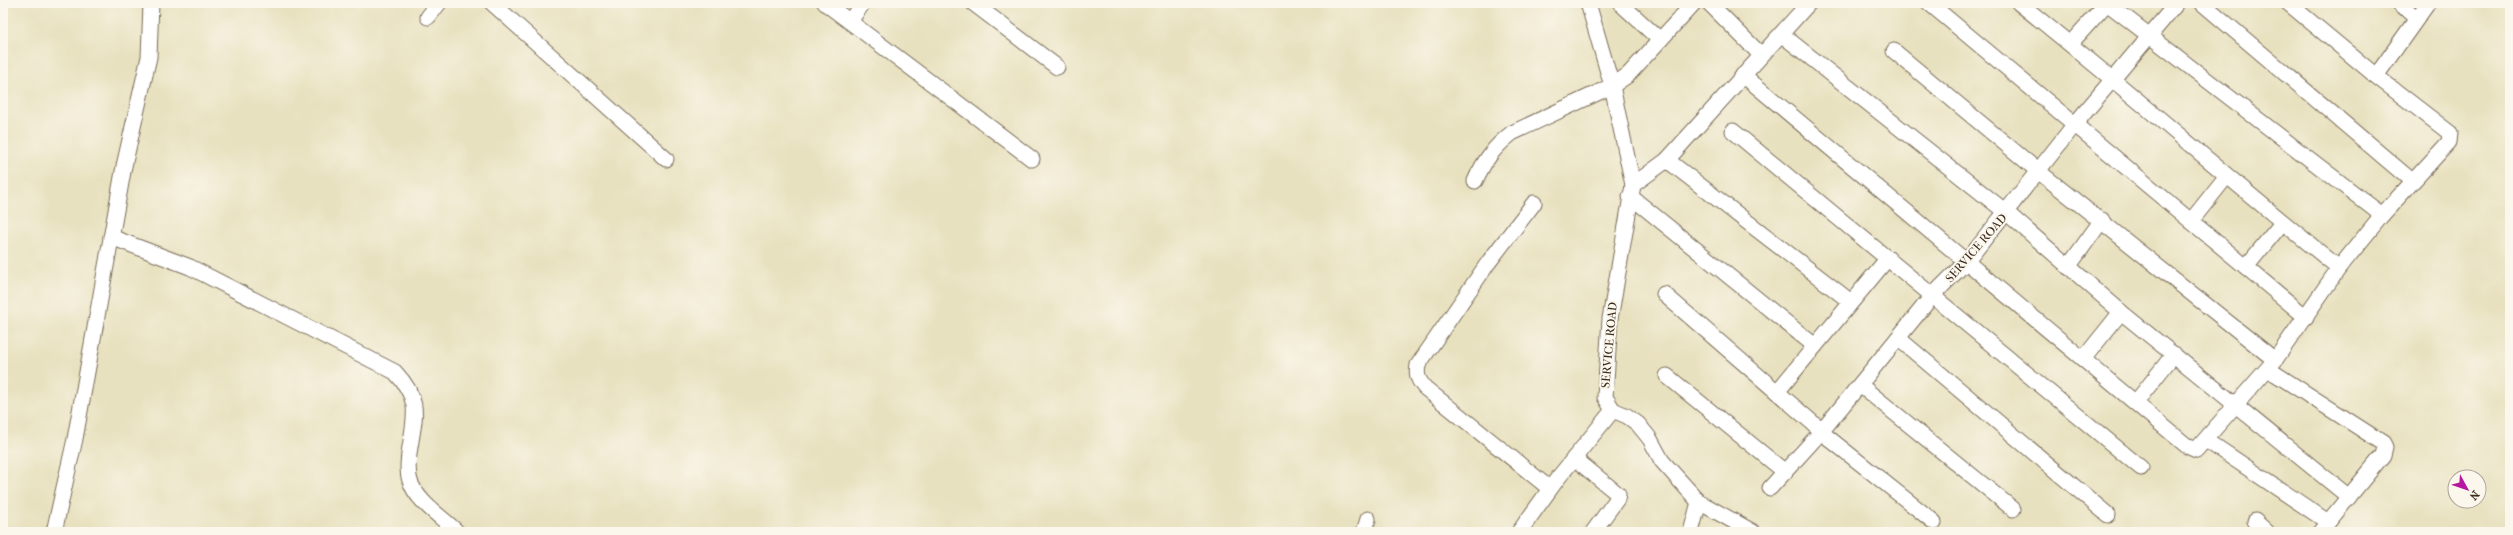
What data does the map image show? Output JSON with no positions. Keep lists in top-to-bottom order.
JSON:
{
  "streets": {
    "street": ["SERVICE ROAD"]
  },
  "north": "bottom right"
}
